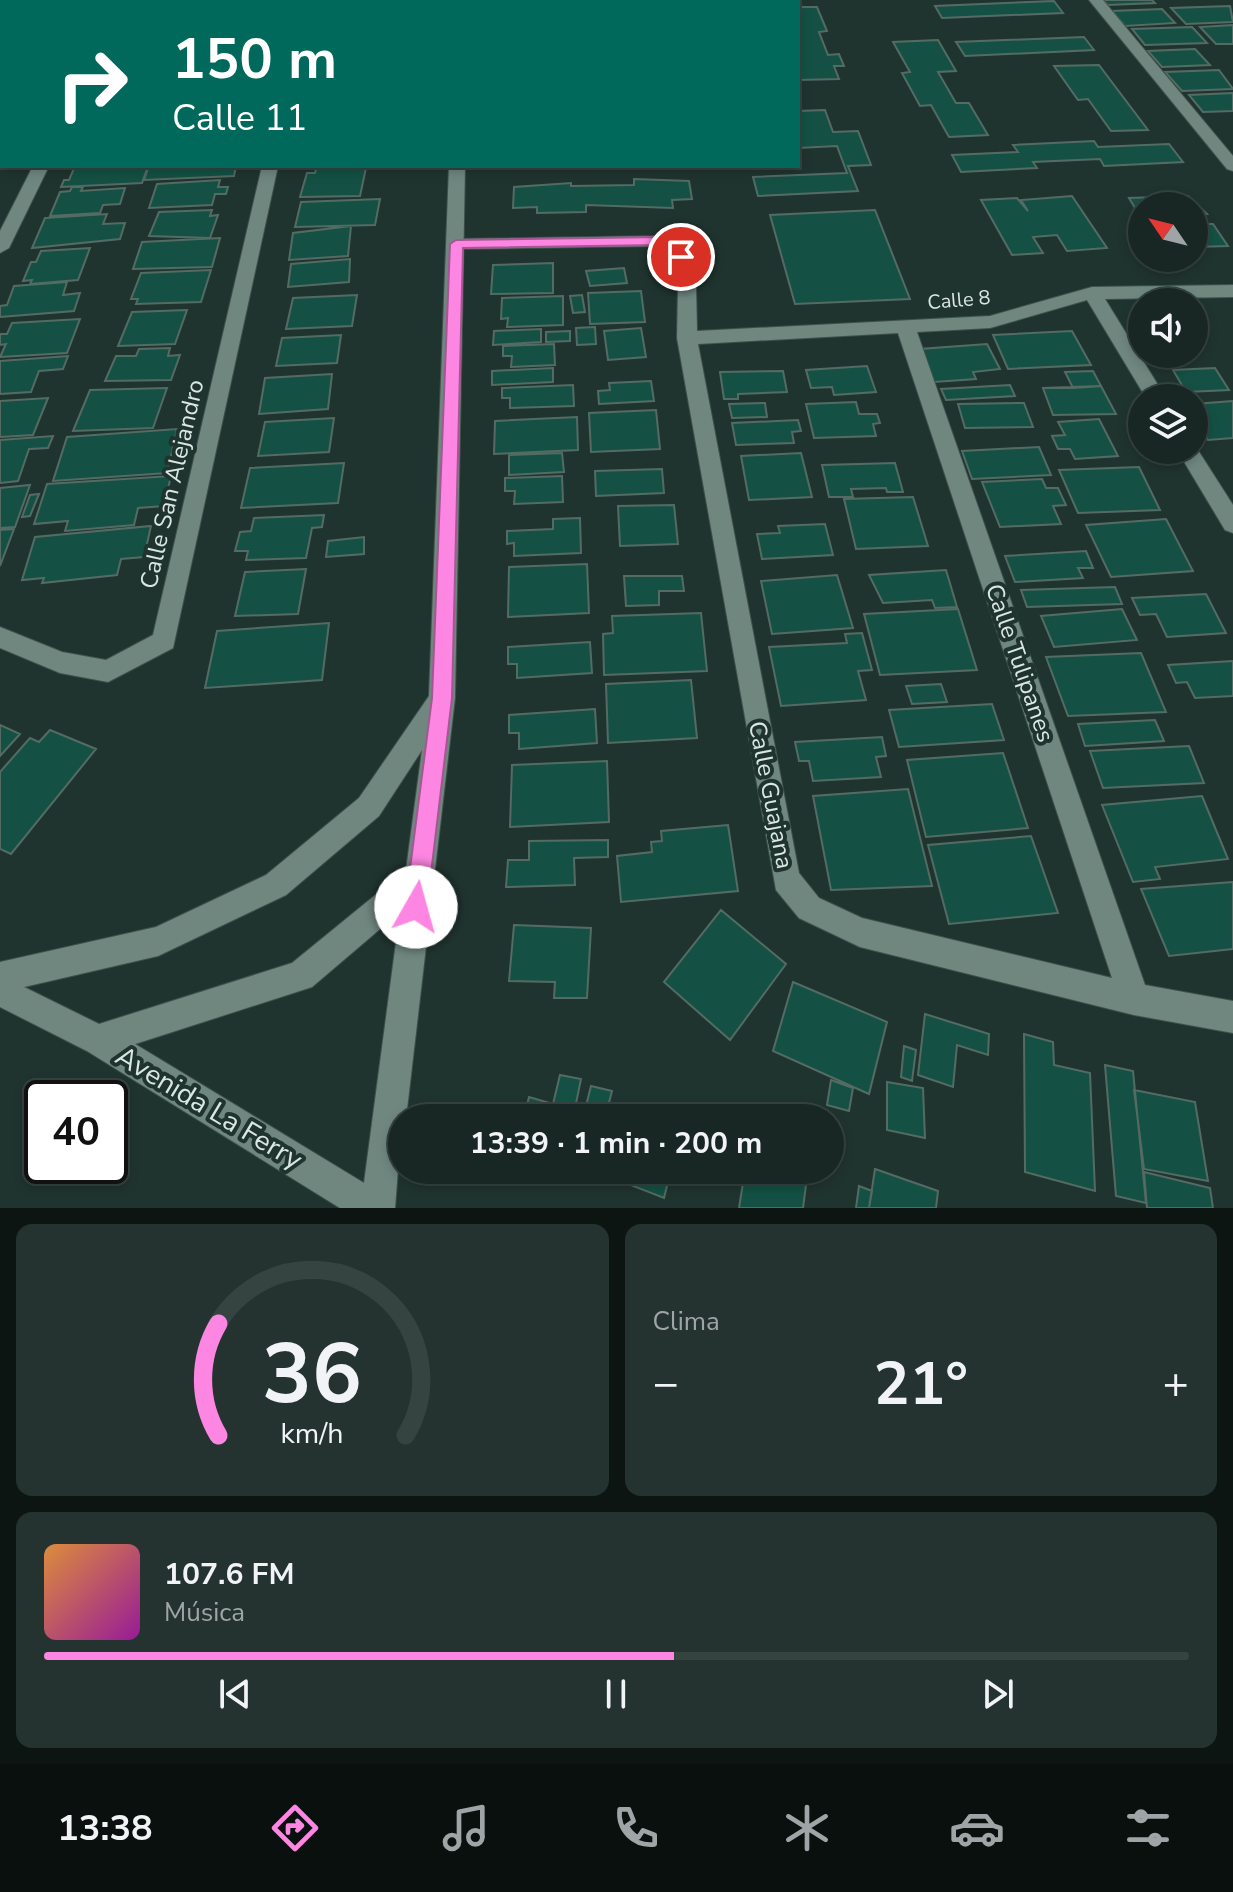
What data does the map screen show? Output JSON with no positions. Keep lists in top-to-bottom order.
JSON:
{
  "streets": {
    "street": [
      "Calle 8",
      "Calle San Alejandro",
      "Calle Tulipanes",
      "Calle Guajana",
      "Avenida La Ferry"
    ]
  },
  "crossings": [
    ["Calle 8", "Calle Tulipanes"],
    ["Calle 8", "Calle Guajana"],
    ["Calle Tulipanes", "Calle Guajana"]
  ],
  "north": "top left",
  "page": {
    "turn": ["150 m", "Calle 11"],
    "limit": "40",
    "trip": "13:39 · 1 min · 200 m",
    "tile": "Clima",
    "heat": ["−", "21°", "+"],
    "song": ["107.6 FM", "Música"],
    "tabs": "13:38",
    "gauge": ["36", "km/h"]
  }
}
